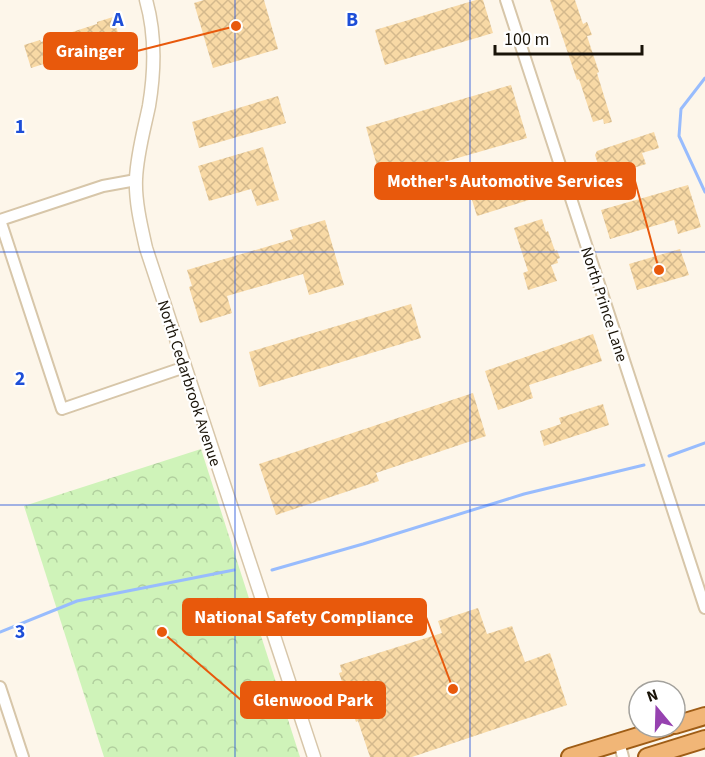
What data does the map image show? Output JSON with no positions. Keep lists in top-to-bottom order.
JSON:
{
  "streets": {
    "street": ["North Prince Lane", "North Cedarbrook Avenue"]
  },
  "places": [
    "Grainger",
    "Mother's Automotive Services",
    "Glenwood Park",
    "National Safety Compliance"
  ],
  "scale_bar": "100 m",
  "north": "top",
  "grid": {
    "columns": ["A", "B"],
    "rows": ["1", "2", "3"]
  }
}
